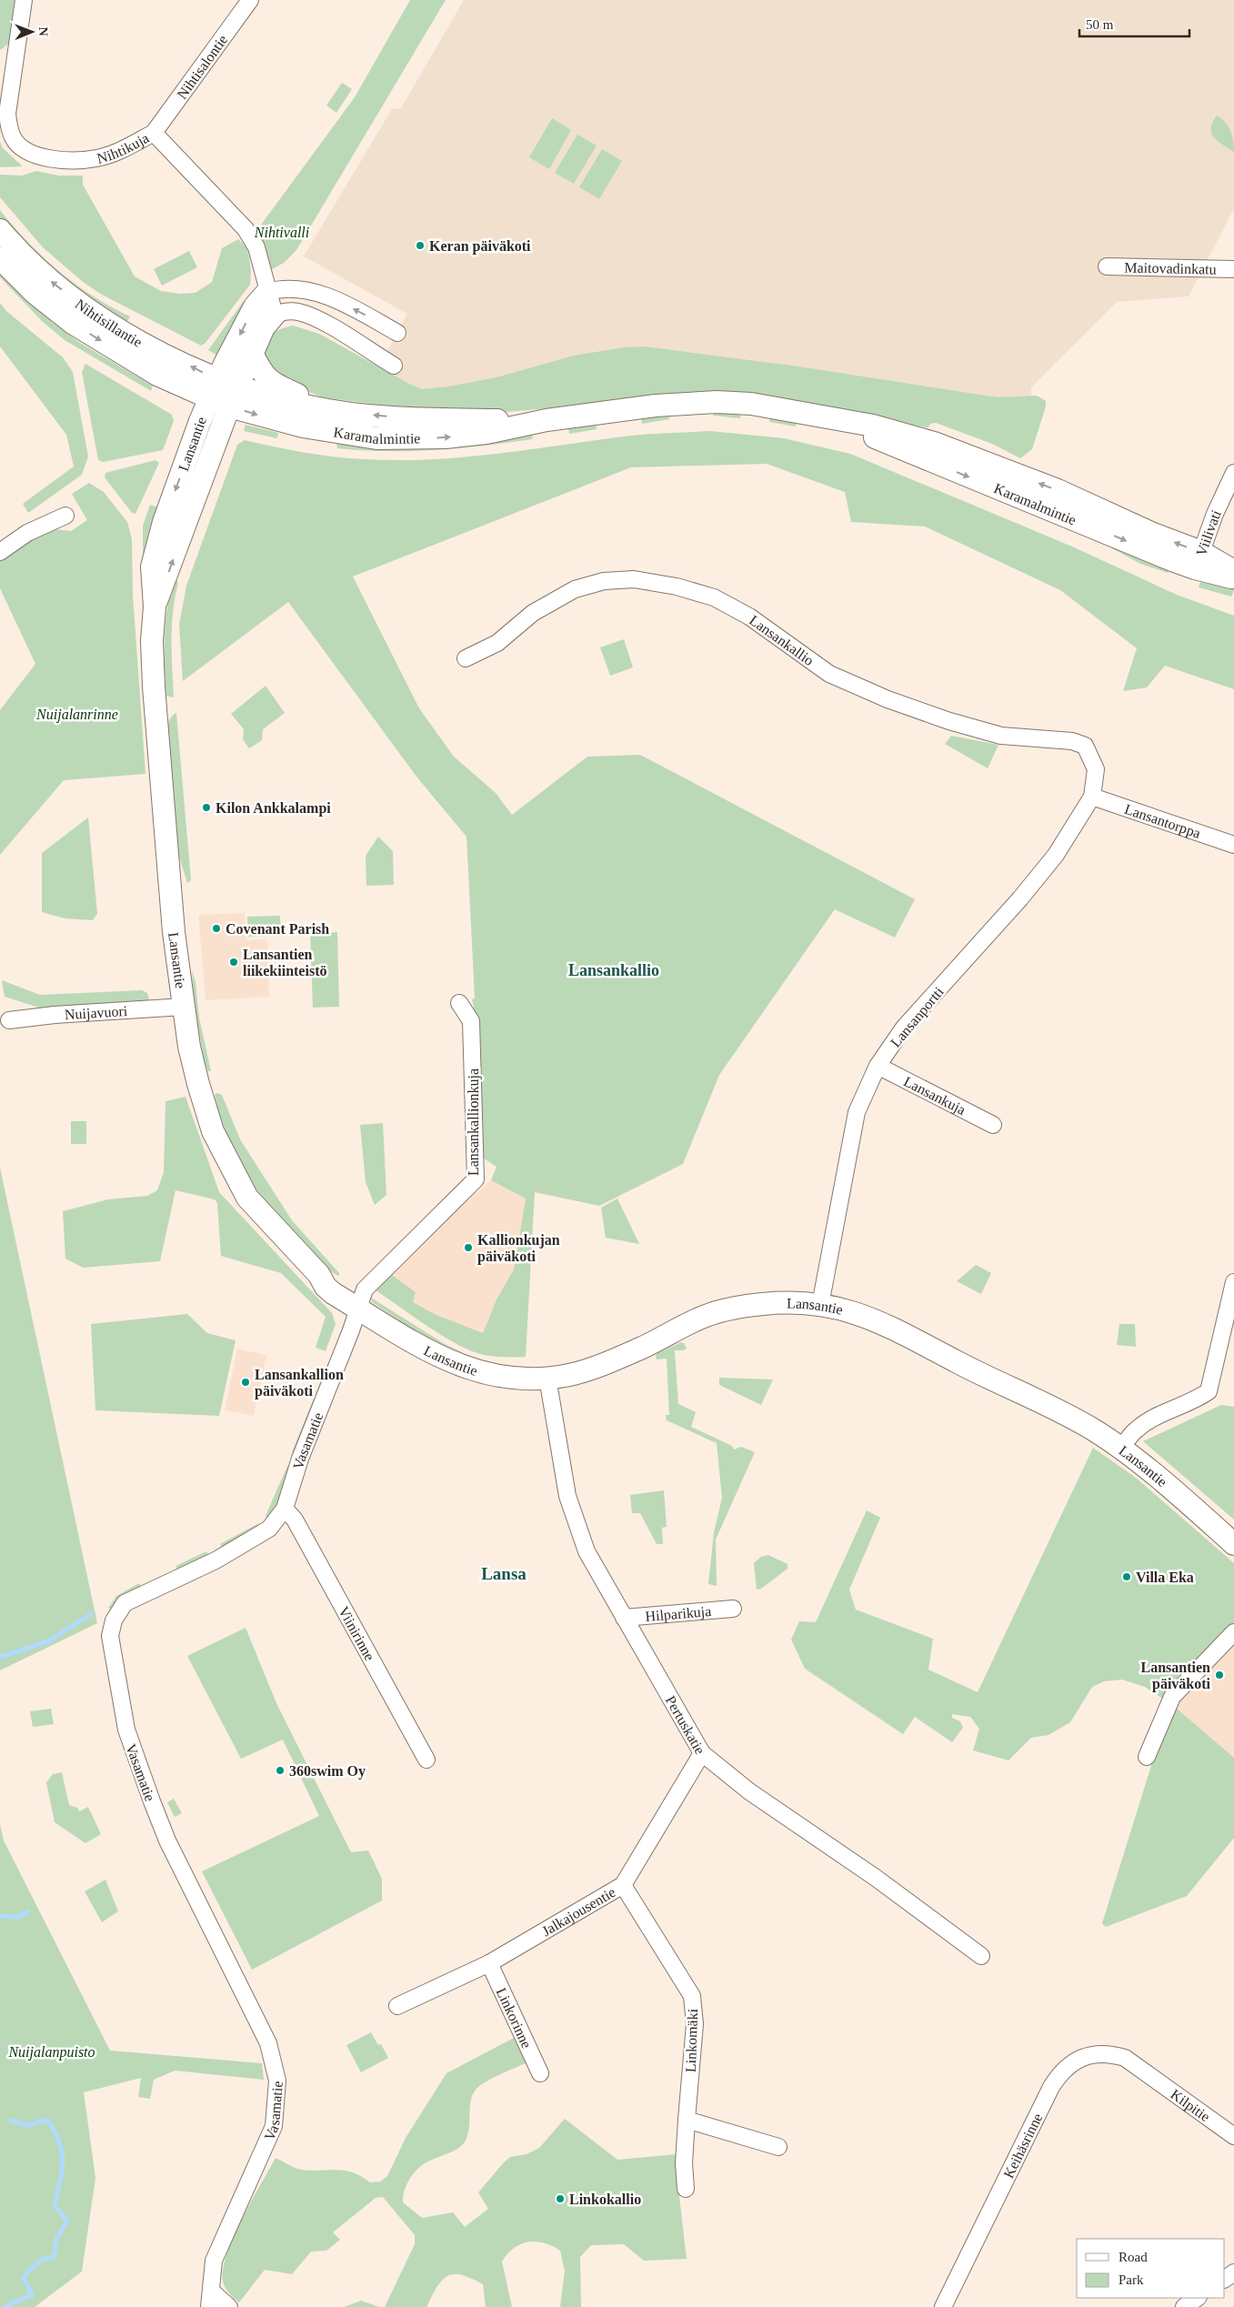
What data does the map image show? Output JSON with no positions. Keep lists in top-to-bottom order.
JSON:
{
  "streets": {
    "street": [
      "Nihtisalontie",
      "Nihtikuja",
      "Maitovadinkatu",
      "Nihtisillantie",
      "Karamalmintie",
      "Lansantie",
      "Viilivati",
      "Lansankallio",
      "Lansantorppa",
      "Nuijavuori",
      "Lansanportti",
      "Lansankuja",
      "Lansankallionkuja",
      "Vasamatie",
      "Hilparikuja",
      "Viinirinne",
      "Pertuskatie",
      "Jalkajousentie",
      "Linkorinne",
      "Linkomäki",
      "Kilpitie",
      "Keihäsrinne"
    ]
  },
  "crossings": [
    ["Nihtisalontie", "Nihtikuja"],
    ["Nihtikuja", "Lansantie"],
    ["Nihtisillantie", "Karamalmintie"],
    ["Nihtisillantie", "Lansantie"],
    ["Karamalmintie", "Lansantie"],
    ["Karamalmintie", "Viilivati"],
    ["Lansantie", "Nuijavuori"],
    ["Lansantie", "Lansanportti"],
    ["Lansantie", "Lansankallionkuja"],
    ["Lansantie", "Vasamatie"],
    ["Lansantie", "Pertuskatie"],
    ["Lansankallio", "Lansanportti"],
    ["Lansantorppa", "Lansanportti"],
    ["Lansanportti", "Lansankuja"],
    ["Lansankallionkuja", "Vasamatie"],
    ["Vasamatie", "Viinirinne"],
    ["Hilparikuja", "Pertuskatie"],
    ["Pertuskatie", "Jalkajousentie"],
    ["Jalkajousentie", "Linkorinne"],
    ["Jalkajousentie", "Linkomäki"],
    ["Kilpitie", "Keihäsrinne"]
  ],
  "districts": ["Lansankallio", "Lansa"],
  "parks": ["Nihtivalli", "Nuijalanrinne", "Nuijalanpuisto"],
  "places": [
    "Keran päiväkoti",
    "Kilon Ankkalampi",
    "Covenant Parish",
    "Lansantien liikekiinteistö",
    "Kallionkujan päiväkoti",
    "Lansankallion päiväkoti",
    "Villa Eka",
    "Lansantien päiväkoti",
    "360swim Oy",
    "Linkokallio"
  ],
  "legend": ["Road", "Park"],
  "scale_bar": "50 m",
  "north": "right"
}
